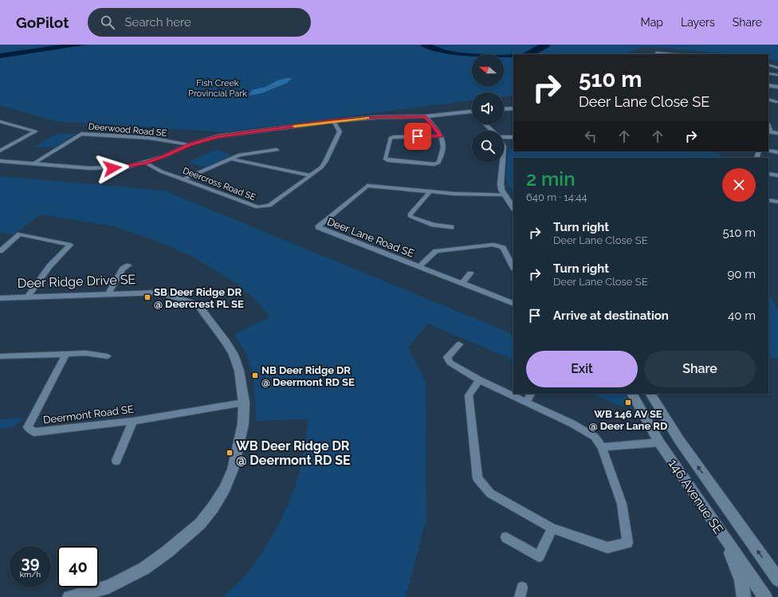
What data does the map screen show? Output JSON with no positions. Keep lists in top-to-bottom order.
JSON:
{
  "streets": {
    "street": [
      "Deerwood Road SE",
      "Deercross Road SE",
      "Deer Lane Road SE",
      "Deer Ridge Drive SE",
      "Deermont Road SE",
      "146 Avenue SE"
    ]
  },
  "crossings": [
    ["Deer Ridge Drive SE", "Deermont Road SE"]
  ],
  "parks": ["Fish Creek Provincial Park"],
  "places": {
    "transit": [
      "SB Deer Ridge DR @ Deercrest PL SE",
      "NB Deer Ridge DR @ Deermont RD SE",
      "WB 146 AV SE @ Deer Lane RD",
      "WB Deer Ridge DR @ Deermont RD SE"
    ]
  },
  "north": "left",
  "page": {
    "header": "GoPilot",
    "search": "Search here",
    "nav": ["Map", "Layers", "Share"],
    "turn": ["510 m", "Deer Lane Close SE"],
    "heading": ["2 min", "640 m · 14:44"],
    "list": [
      {
        "name": "Turn right",
        "note": "Deer Lane Close SE",
        "value": "510 m"
      },
      {
        "name": "Turn right",
        "note": "Deer Lane Close SE",
        "value": "90 m"
      },
      {
        "name": "Arrive at destination",
        "value": "40 m"
      }
    ],
    "buttons": ["Exit", "Share"],
    "speed": "39 km/h",
    "limit": "40"
  }
}
